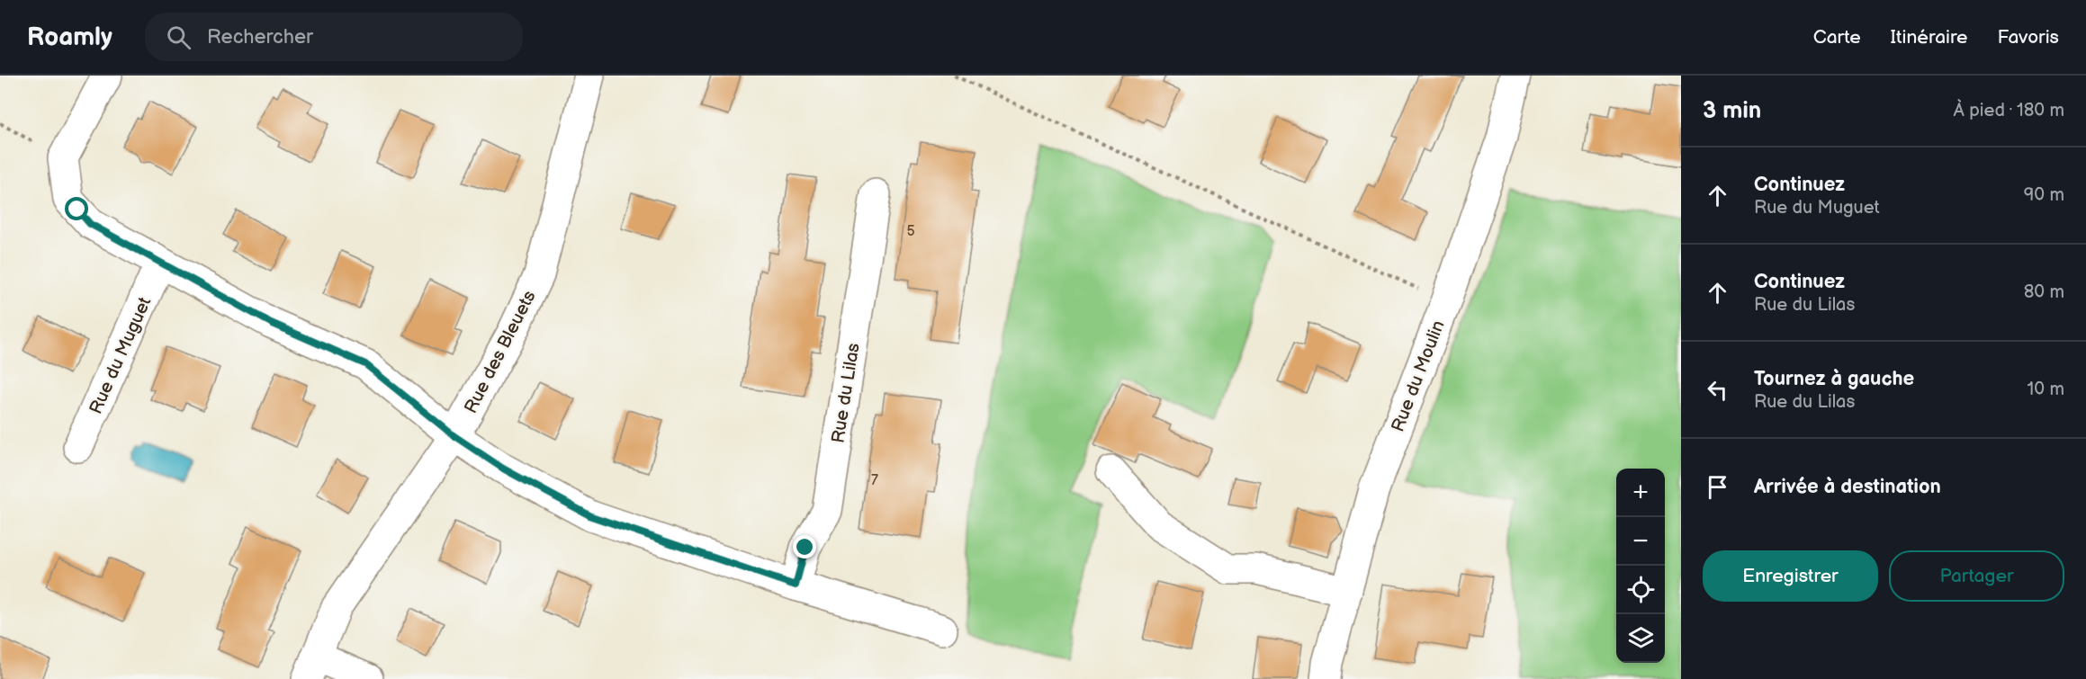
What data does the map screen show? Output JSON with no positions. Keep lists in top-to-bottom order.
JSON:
{
  "streets": {
    "street": [
      "Rue des Bleuets",
      "Rue du Muguet",
      "Rue du Moulin",
      "Rue du Lilas"
    ]
  },
  "house_numbers": ["5", "7"],
  "page": {
    "header": "Roamly",
    "search": "Rechercher",
    "nav": ["Carte", "Itinéraire", "Favoris"],
    "heading": ["3 min", "À pied · 180 m"],
    "list": [
      ["Continuez", "Rue du Muguet", "90 m"],
      ["Continuez", "Rue du Lilas", "80 m"],
      ["Tournez à gauche", "Rue du Lilas", "10 m"],
      "Arrivée à destination"
    ],
    "map_buttons": ["+", "−"],
    "buttons": ["Enregistrer", "Partager"]
  }
}
